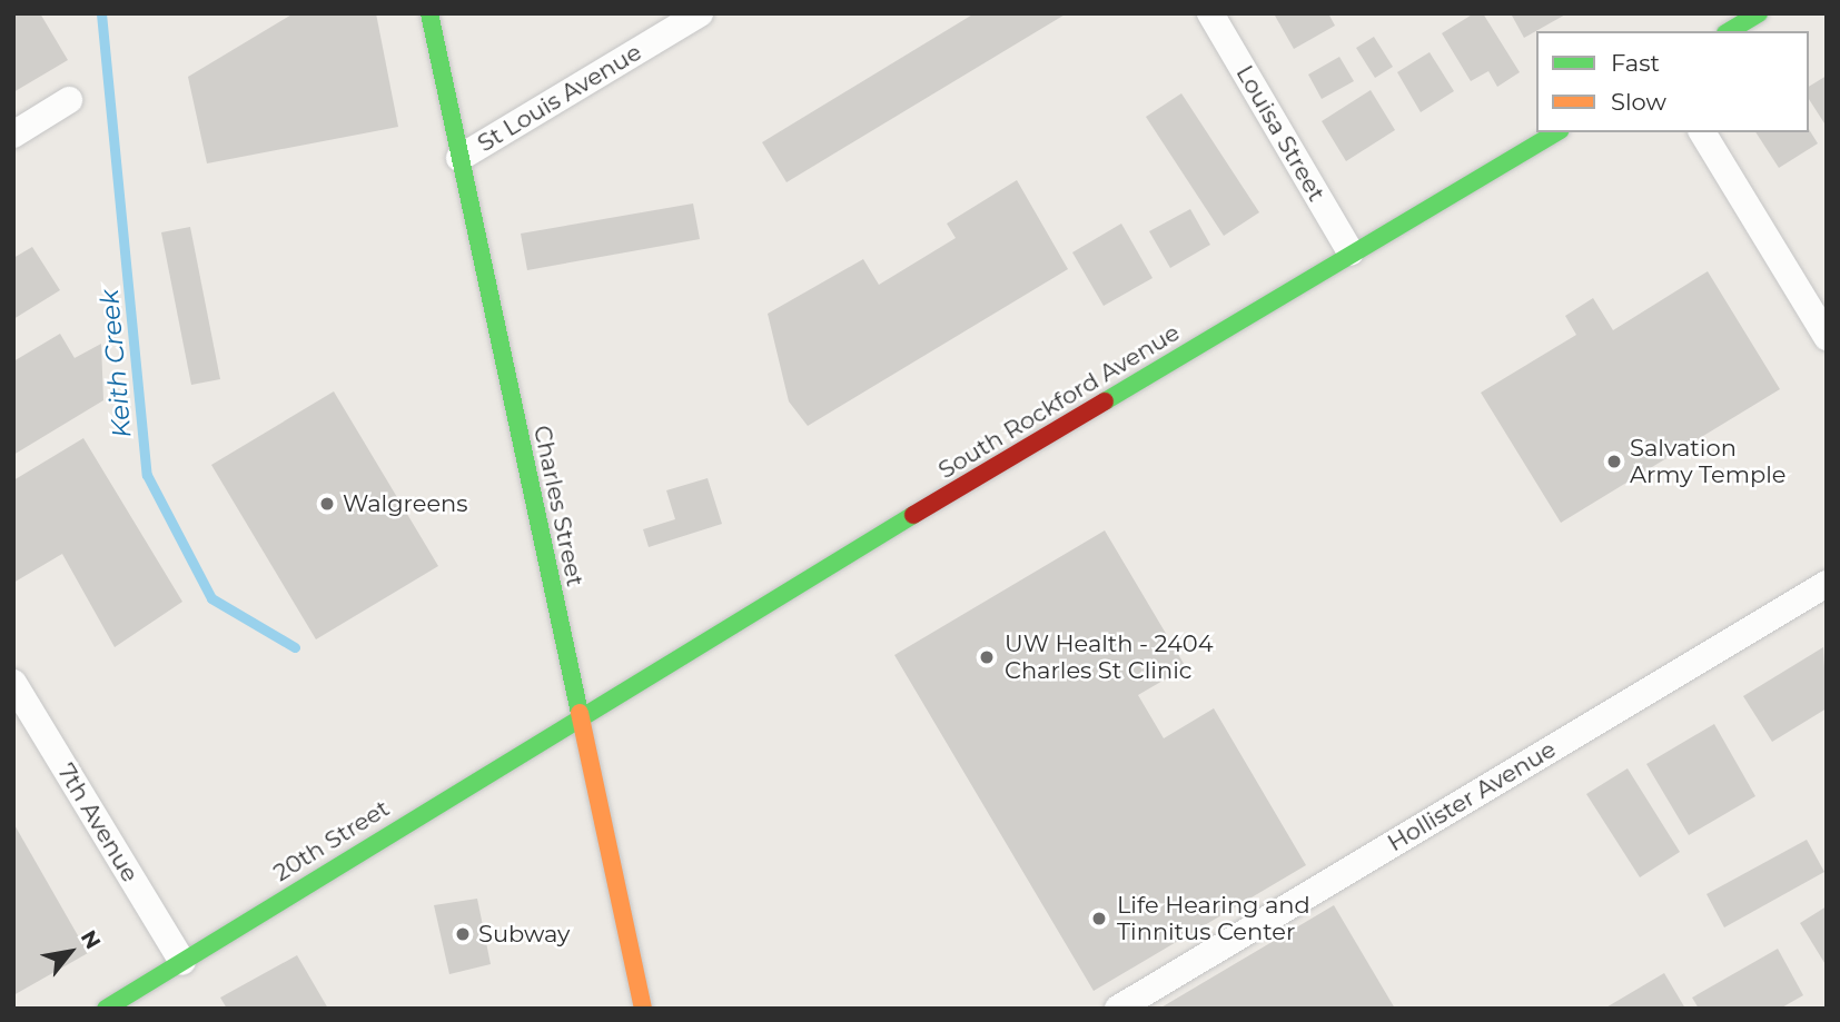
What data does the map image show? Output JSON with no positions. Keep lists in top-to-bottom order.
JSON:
{
  "streets": {
    "street": [
      "St Louis Avenue",
      "Louisa Street",
      "South Rockford Avenue",
      "Charles Street",
      "Hollister Avenue",
      "7th Avenue",
      "20th Street"
    ]
  },
  "crossings": [
    ["St Louis Avenue", "Charles Street"],
    ["Louisa Street", "South Rockford Avenue"],
    ["South Rockford Avenue", "Charles Street"],
    ["South Rockford Avenue", "20th Street"],
    ["Charles Street", "20th Street"],
    ["7th Avenue", "20th Street"]
  ],
  "water": ["Keith Creek"],
  "places": [
    "Salvation Army Temple",
    "Walgreens",
    "UW Health - 2404 Charles St Clinic",
    "Life Hearing and Tinnitus Center",
    "Subway"
  ],
  "legend": ["Fast", "Slow"],
  "north": "top right"
}
